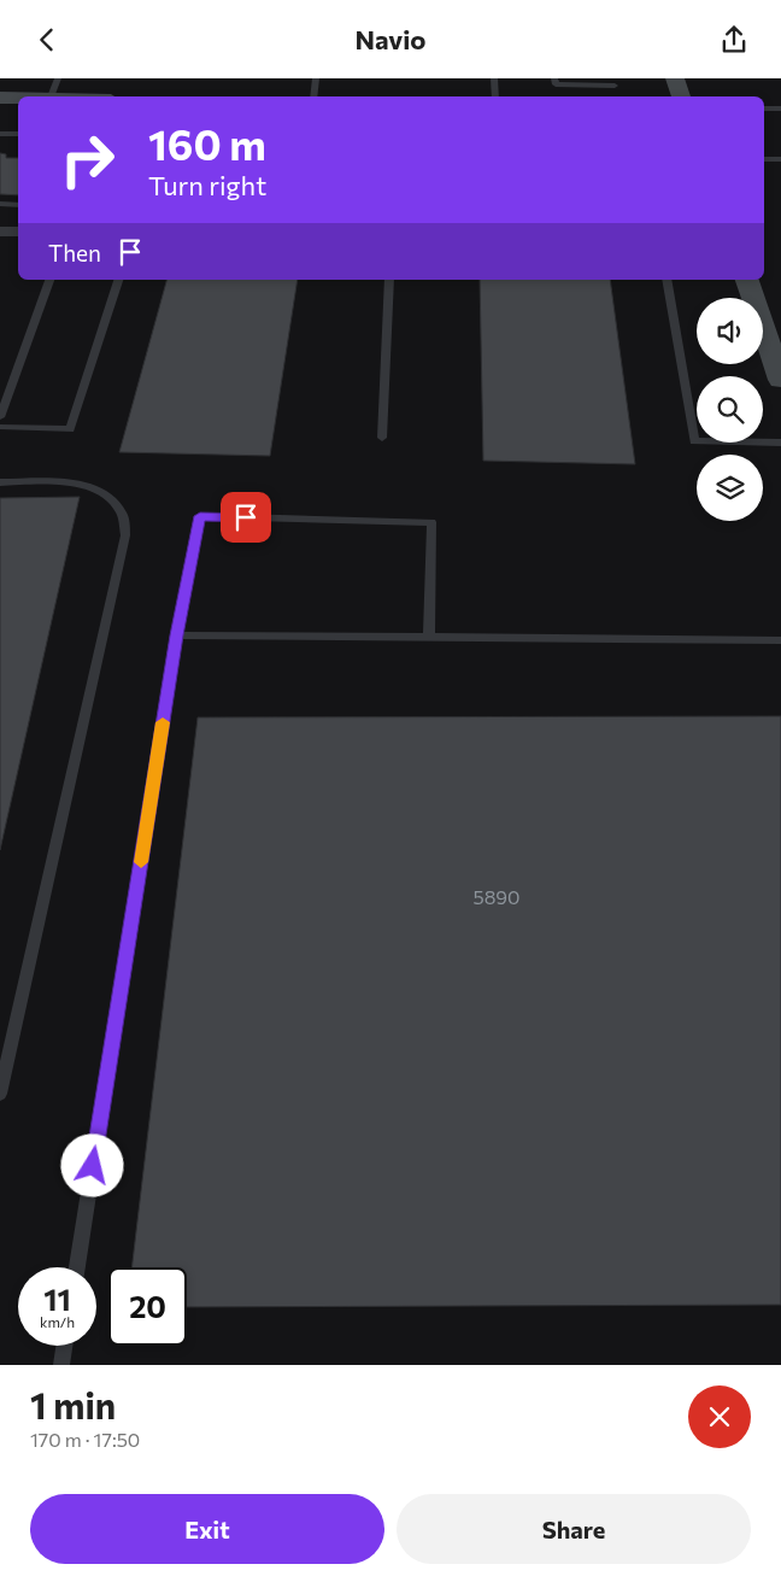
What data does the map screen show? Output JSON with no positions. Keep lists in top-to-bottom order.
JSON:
{
  "house_numbers": ["5890"],
  "page": {
    "header": "Navio",
    "turn": ["160 m", "Turn right"],
    "then": "Then",
    "speed": "11 km/h",
    "limit": "20",
    "heading": ["1 min", "170 m · 17:50"],
    "buttons": ["Exit", "Share"]
  }
}
